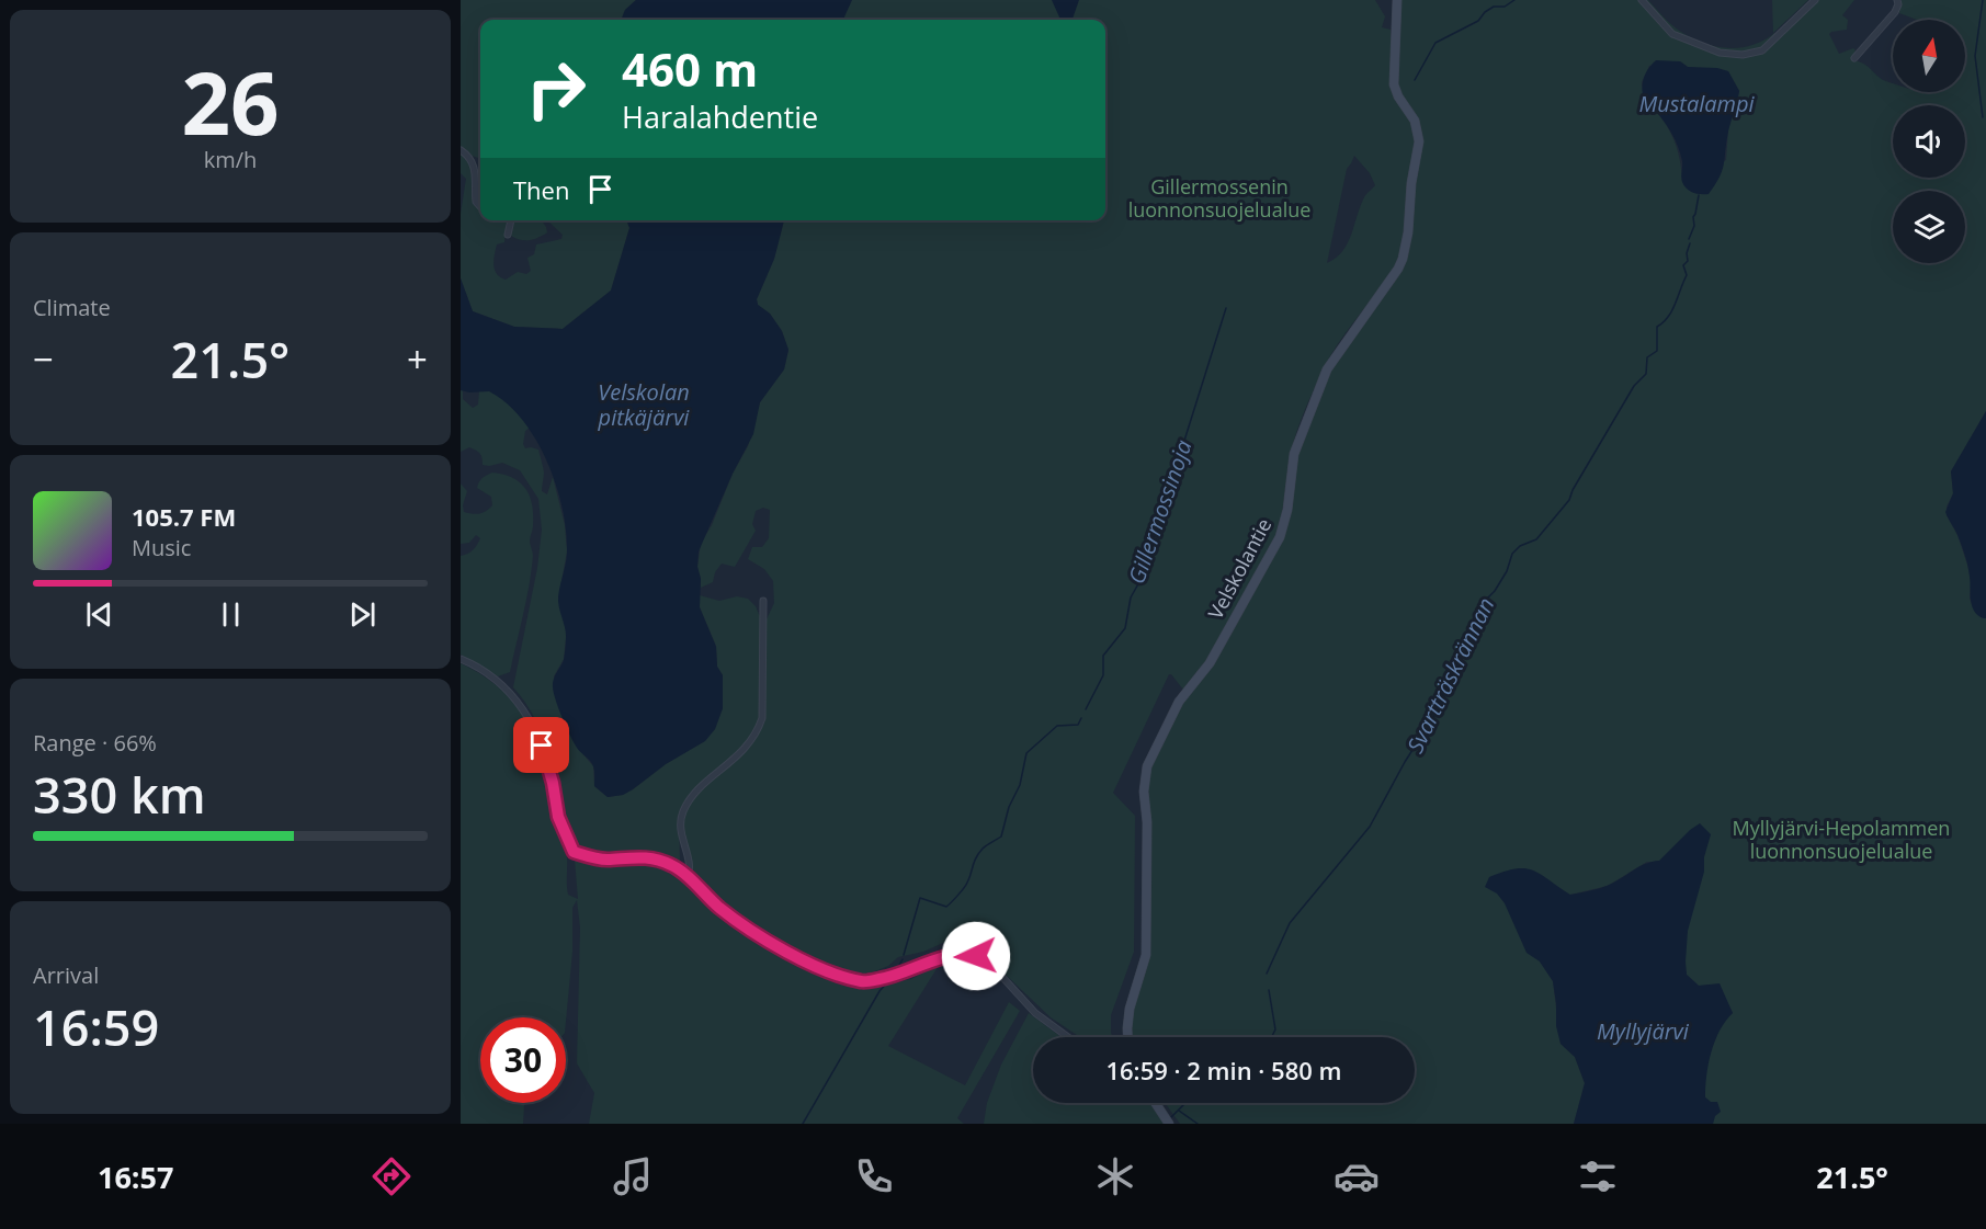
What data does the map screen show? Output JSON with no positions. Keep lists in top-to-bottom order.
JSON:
{
  "streets": {
    "street": ["Velskolantie"]
  },
  "water": [
    "Mustalampi",
    "Velskolan pitkäjärvi",
    "Gillermossinoja",
    "Svartträskrännan",
    "Myllyjärvi"
  ],
  "parks": ["Gillermossenin luonnonsuojelualue", "Myllyjärvi-Hepolammen luonnonsuojelualue"],
  "north": "top",
  "page": {
    "tile": [
      ["26", "km/h"],
      "Climate",
      ["Range · 66%", "330 km"],
      ["Arrival", "16:59"]
    ],
    "turn": ["460 m", "Haralahdentie"],
    "then": "Then",
    "heat": ["−", "21.5°", "+"],
    "song": ["105.7 FM", "Music"],
    "limit": "30",
    "trip": "16:59 · 2 min · 580 m",
    "tabs": ["16:57", "21.5°"]
  }
}
